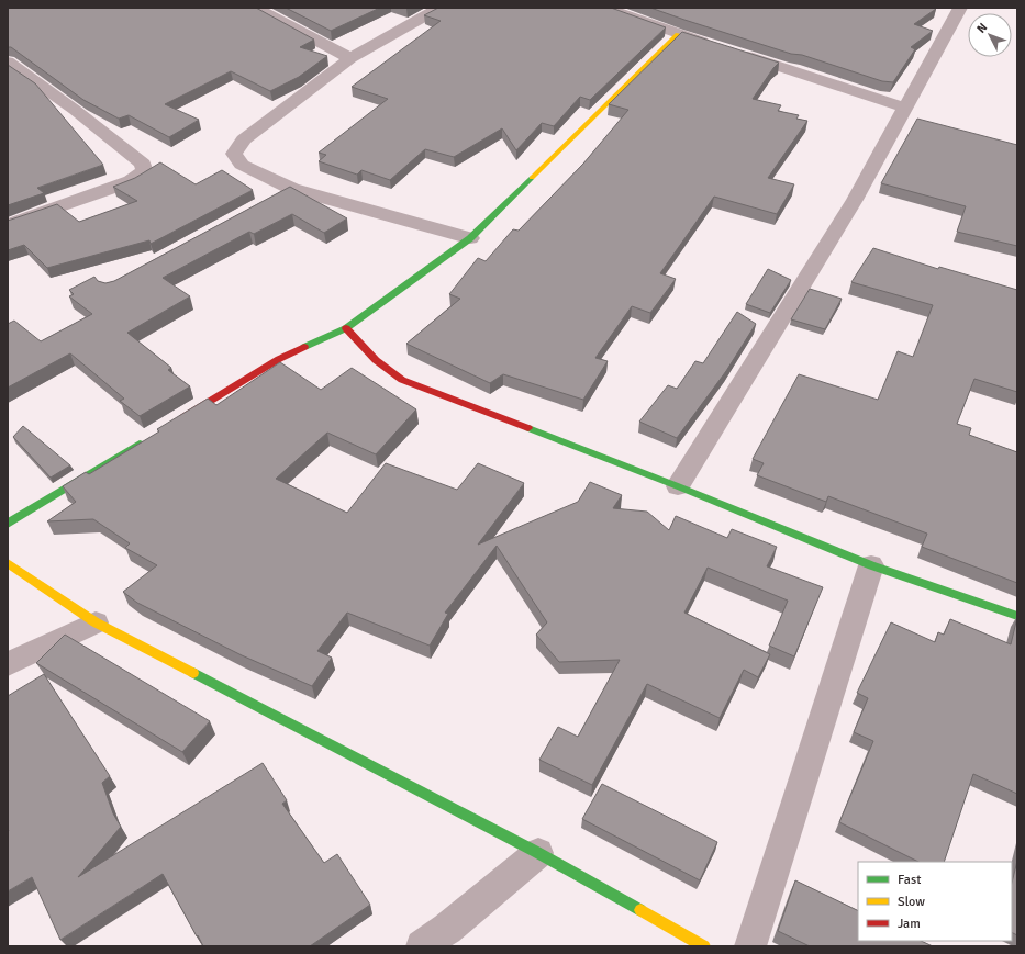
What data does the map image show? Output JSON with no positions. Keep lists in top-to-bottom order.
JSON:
{
  "legend": ["Fast", "Slow", "Jam"],
  "north": "top left"
}
